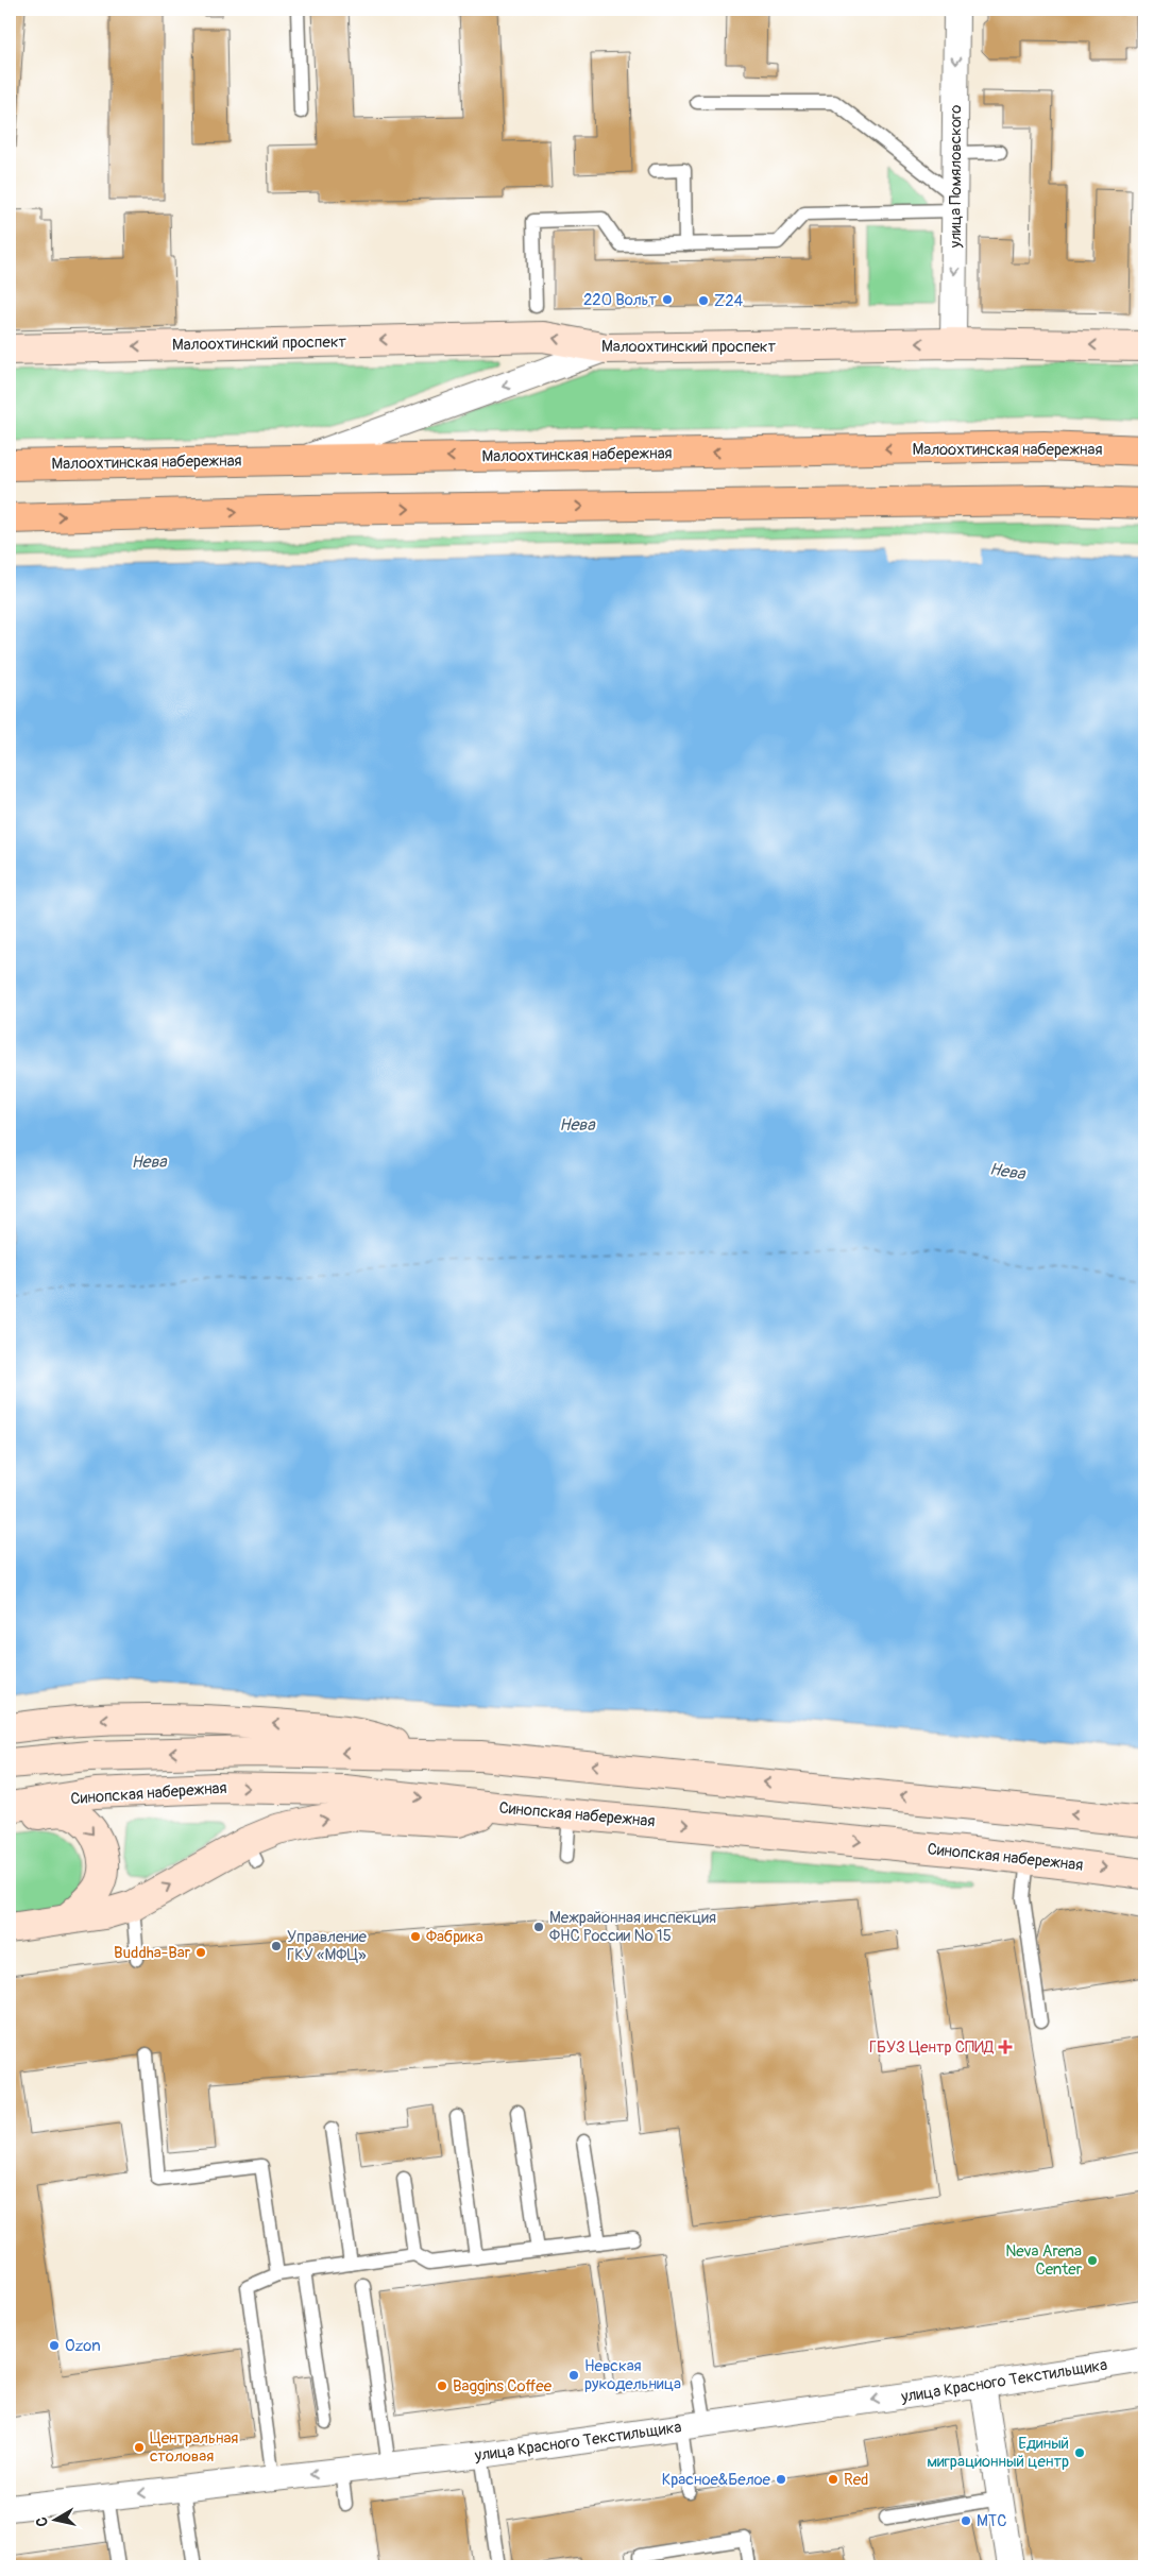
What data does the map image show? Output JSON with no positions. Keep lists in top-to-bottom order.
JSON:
{
  "streets": {
    "main road": ["Малоохтинский проспект", "Малоохтинская набережная", "Синопская набережная"],
    "street": ["улица Помяловского", "улица Красного Текстильщика"]
  },
  "crossings": [
    ["улица Помяловского", "Малоохтинский проспект"]
  ],
  "one_way": ["улица Помяловского", "улица Красного Текстильщика"],
  "water": ["Нева"],
  "places": {
    "other": [
      "220 Вольт",
      "Z24",
      "Межрайонная инспекция ФНС России № 15",
      "Фабрика",
      "Управление ГКУ «МФЦ»",
      "Buddha-Bar",
      "Neva Arena Center",
      "Ozon",
      "Невская рукодельница",
      "Baggins Coffee",
      "Центральная столовая",
      "Единый миграционный центр",
      "Красное&Белое",
      "Red",
      "МТС"
    ],
    "health": ["ГБУЗ Центр СПИД"]
  },
  "north": "left"
}
